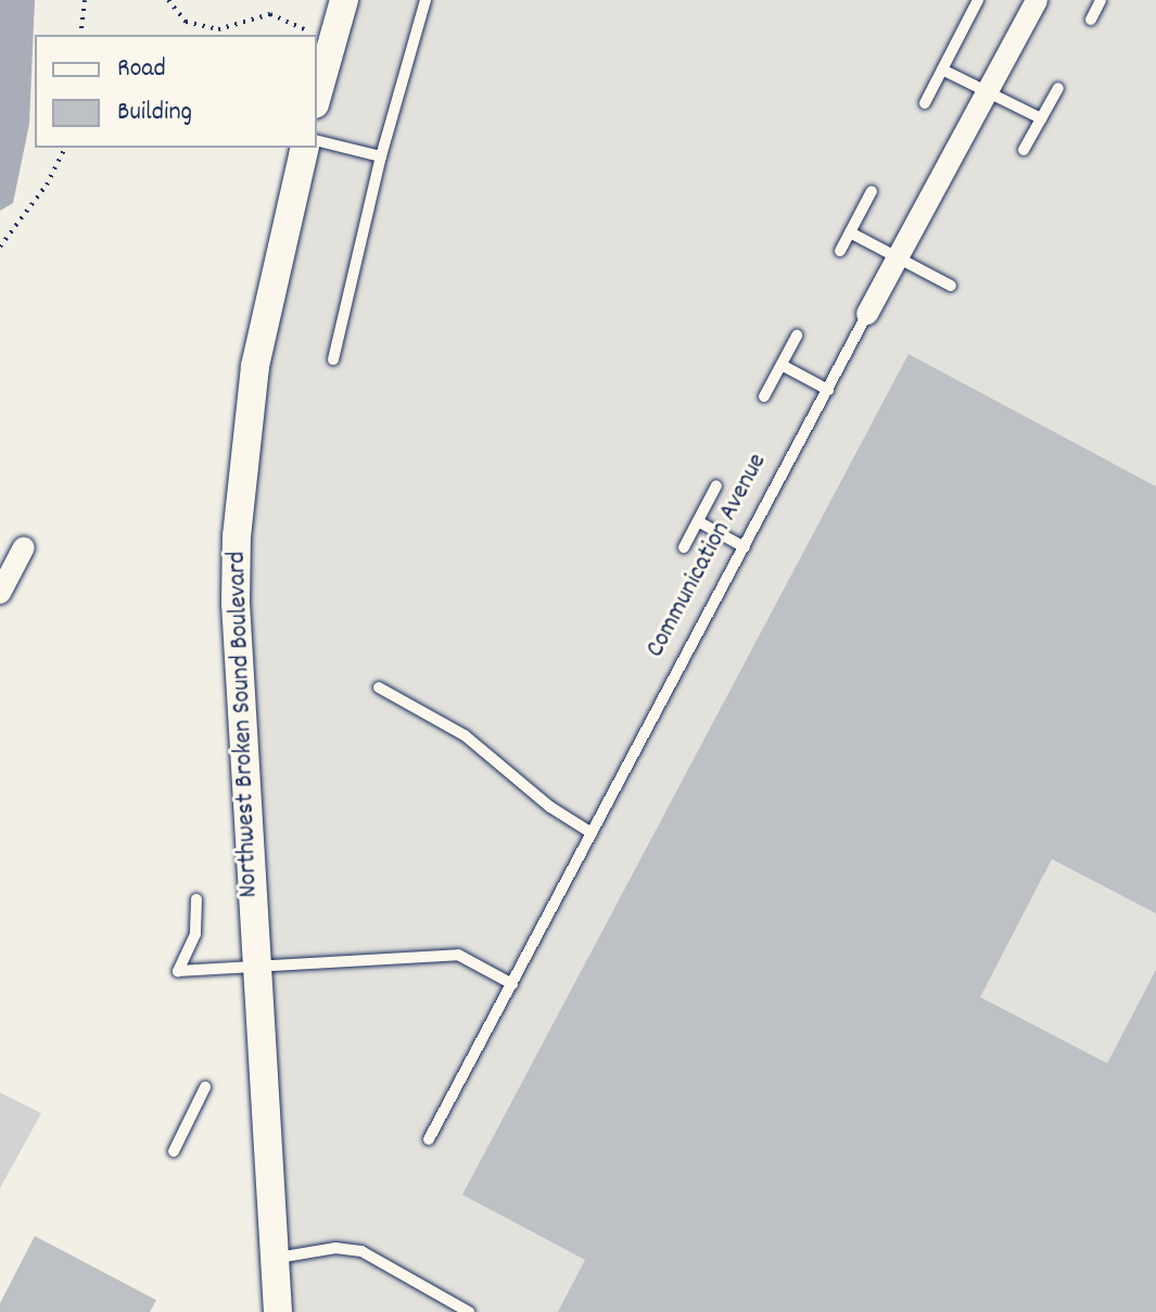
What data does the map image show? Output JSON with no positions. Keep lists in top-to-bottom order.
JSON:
{
  "streets": {
    "street": ["Communication Avenue", "Northwest Broken Sound Boulevard"]
  },
  "legend": ["Road", "Building"]
}
